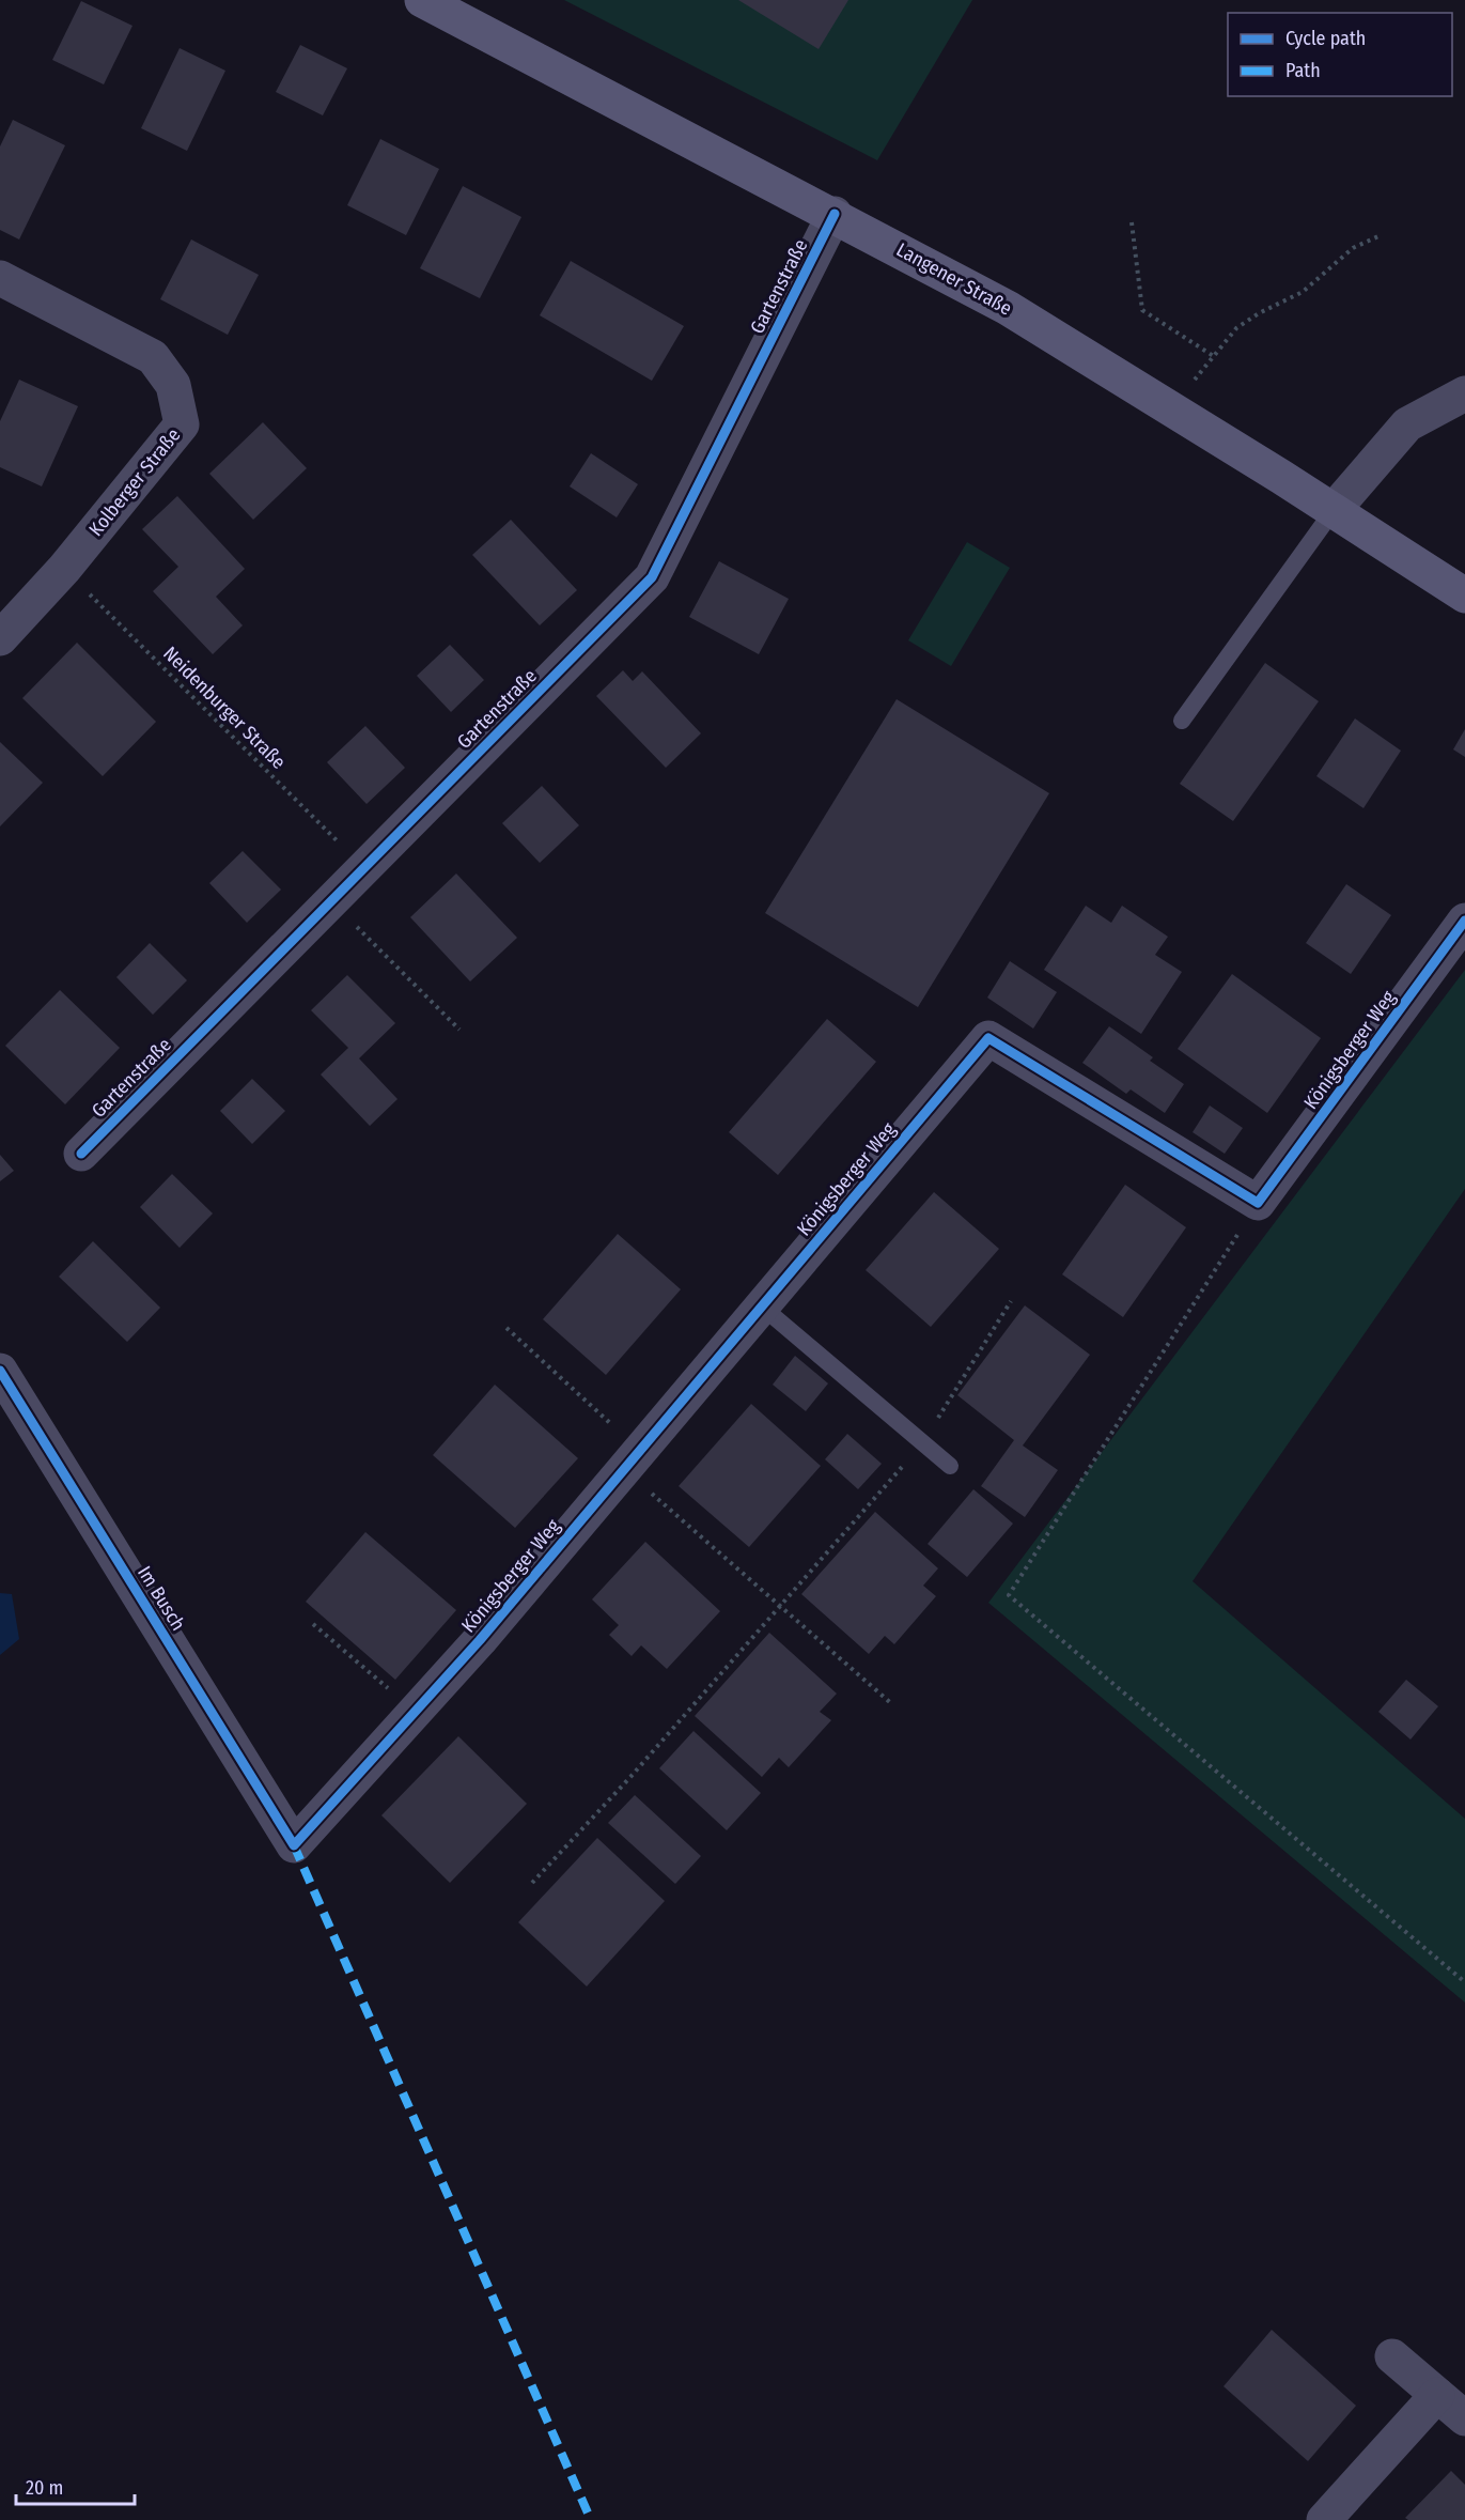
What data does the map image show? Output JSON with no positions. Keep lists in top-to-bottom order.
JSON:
{
  "streets": {
    "main road": ["Langener Straße"],
    "street": [
      "Gartenstraße",
      "Kolberger Straße",
      "Königsberger Weg",
      "Im Busch"
    ],
    "path": ["Neidenburger Straße"]
  },
  "crossings": [
    ["Langener Straße", "Gartenstraße"],
    ["Gartenstraße", "Neidenburger Straße"],
    ["Kolberger Straße", "Neidenburger Straße"],
    ["Königsberger Weg", "Im Busch"]
  ],
  "legend": ["Cycle path", "Path"],
  "scale_bar": "20 m"
}
